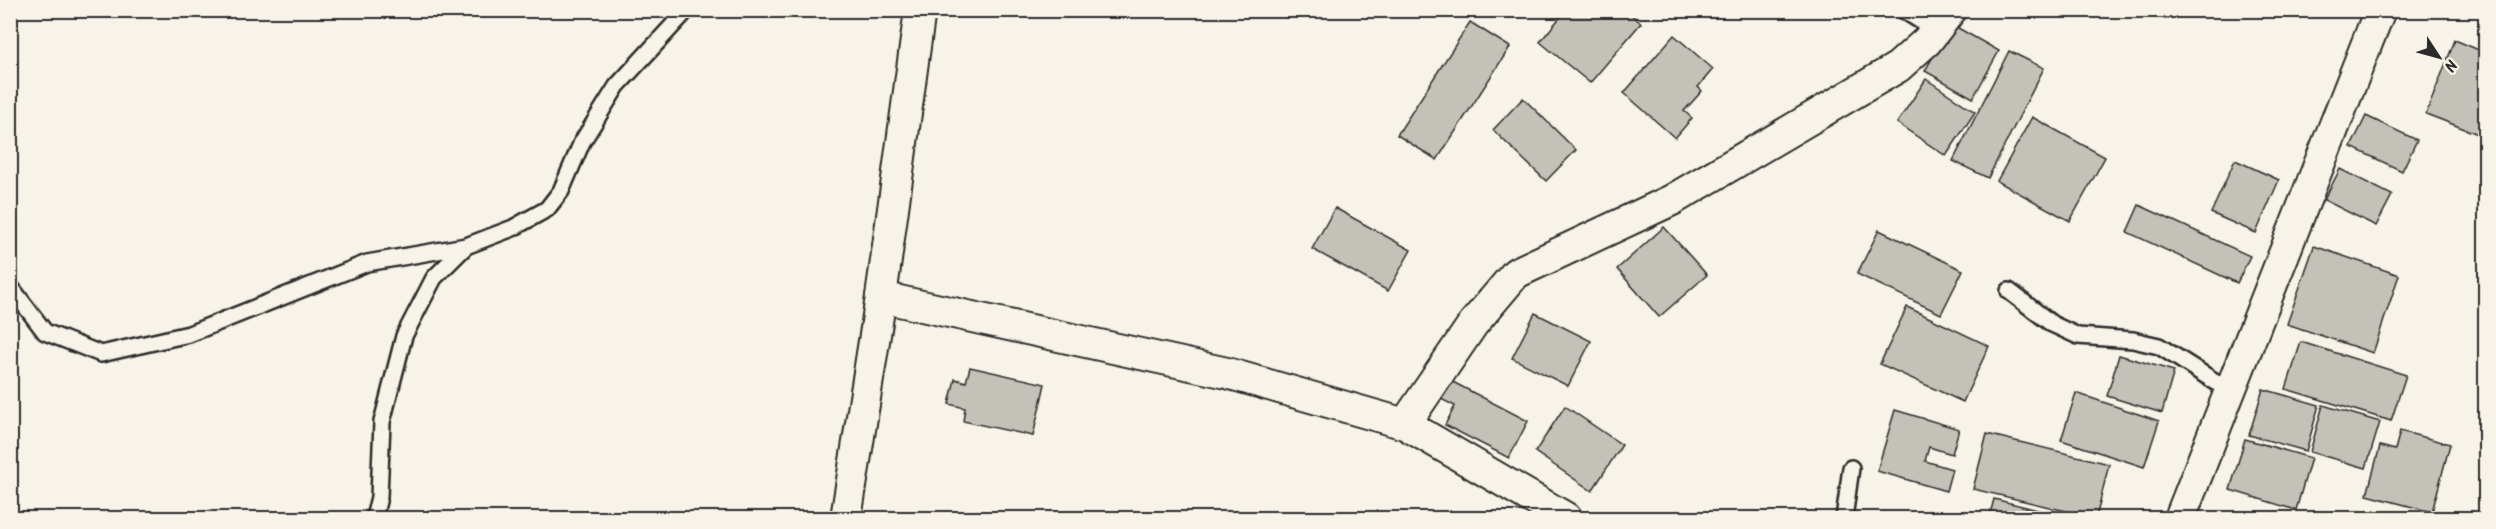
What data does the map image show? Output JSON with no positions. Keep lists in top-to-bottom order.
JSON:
{
  "north": "bottom right"
}
